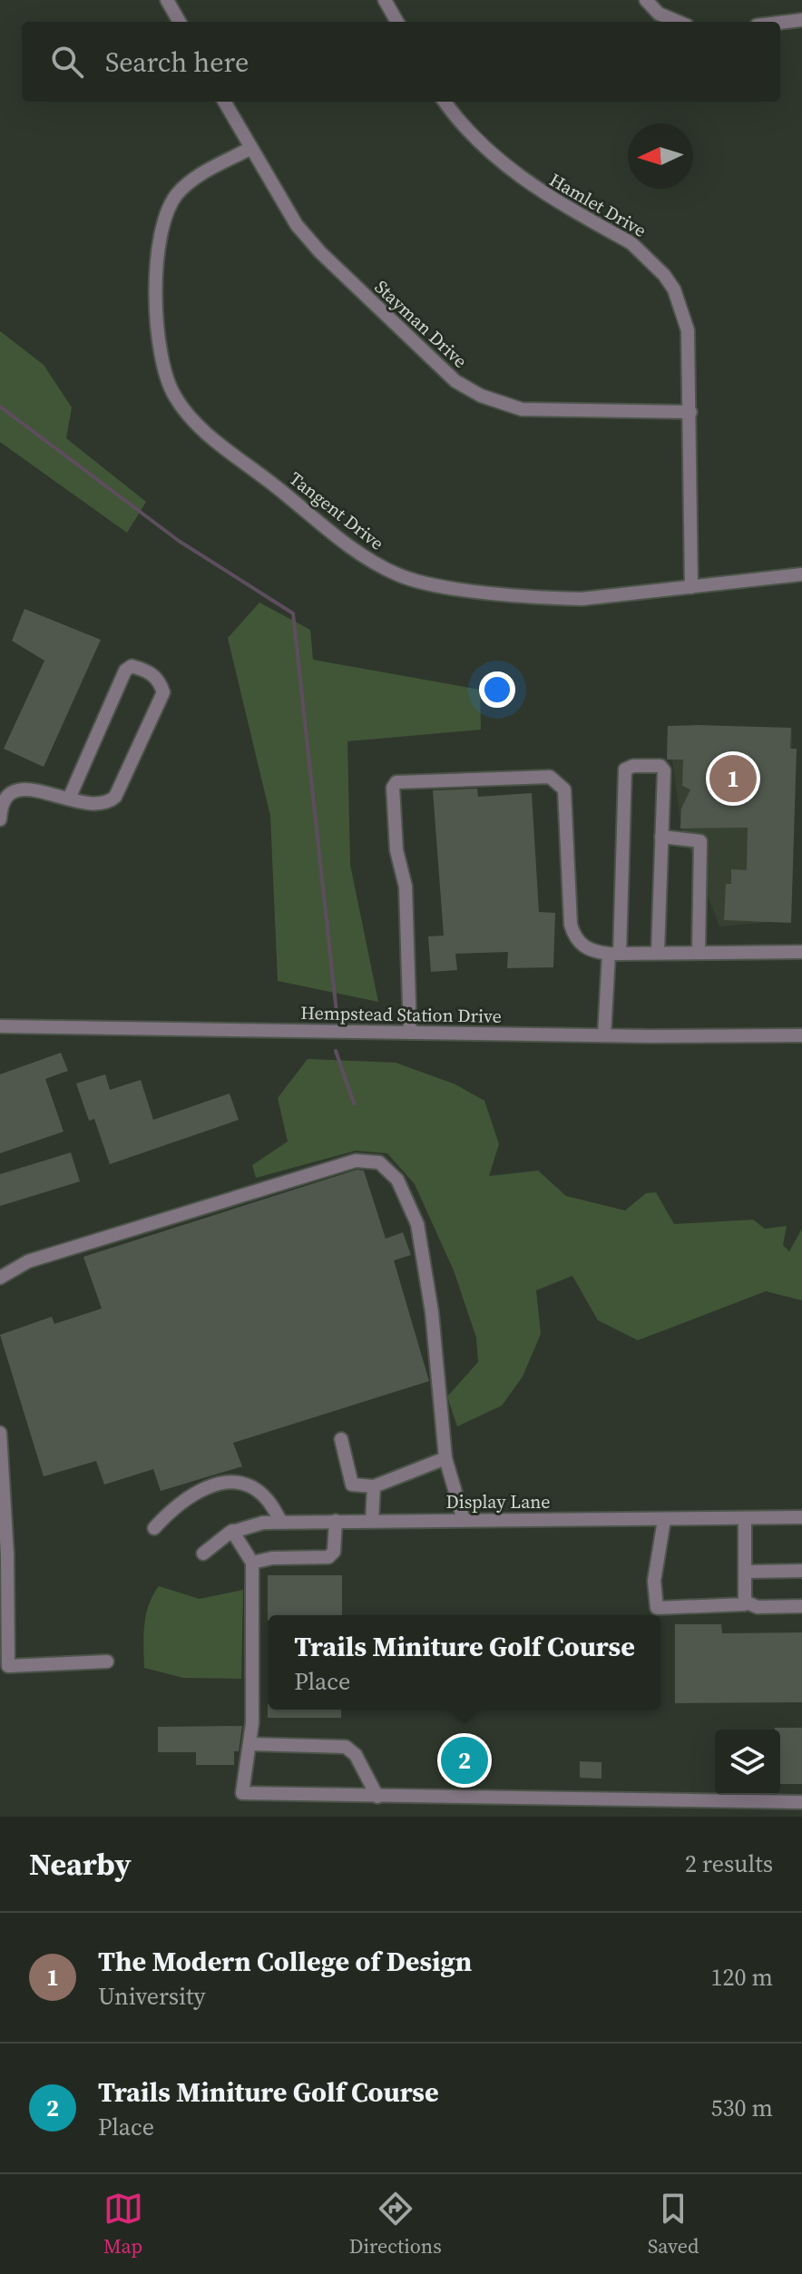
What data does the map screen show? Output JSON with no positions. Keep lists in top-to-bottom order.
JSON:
{
  "streets": {
    "street": [
      "Hamlet Drive",
      "Stayman Drive",
      "Tangent Drive",
      "Hempstead Station Drive",
      "Display Lane"
    ]
  },
  "crossings": [
    ["Hamlet Drive", "Stayman Drive"],
    ["Hamlet Drive", "Tangent Drive"],
    ["Stayman Drive", "Tangent Drive"]
  ],
  "north": "left",
  "page": {
    "search": "Search here",
    "pins": ["1", "2"],
    "popup": ["Trails Miniture Golf Course", "Place"],
    "heading": ["Nearby", "2 results"],
    "list": [
      {
        "mark": "1",
        "name": "The Modern College of Design",
        "note": "University",
        "value": "120 m"
      },
      {
        "mark": "2",
        "name": "Trails Miniture Golf Course",
        "note": "Place",
        "value": "530 m"
      }
    ],
    "nav": ["Map", "Directions", "Saved"]
  }
}
